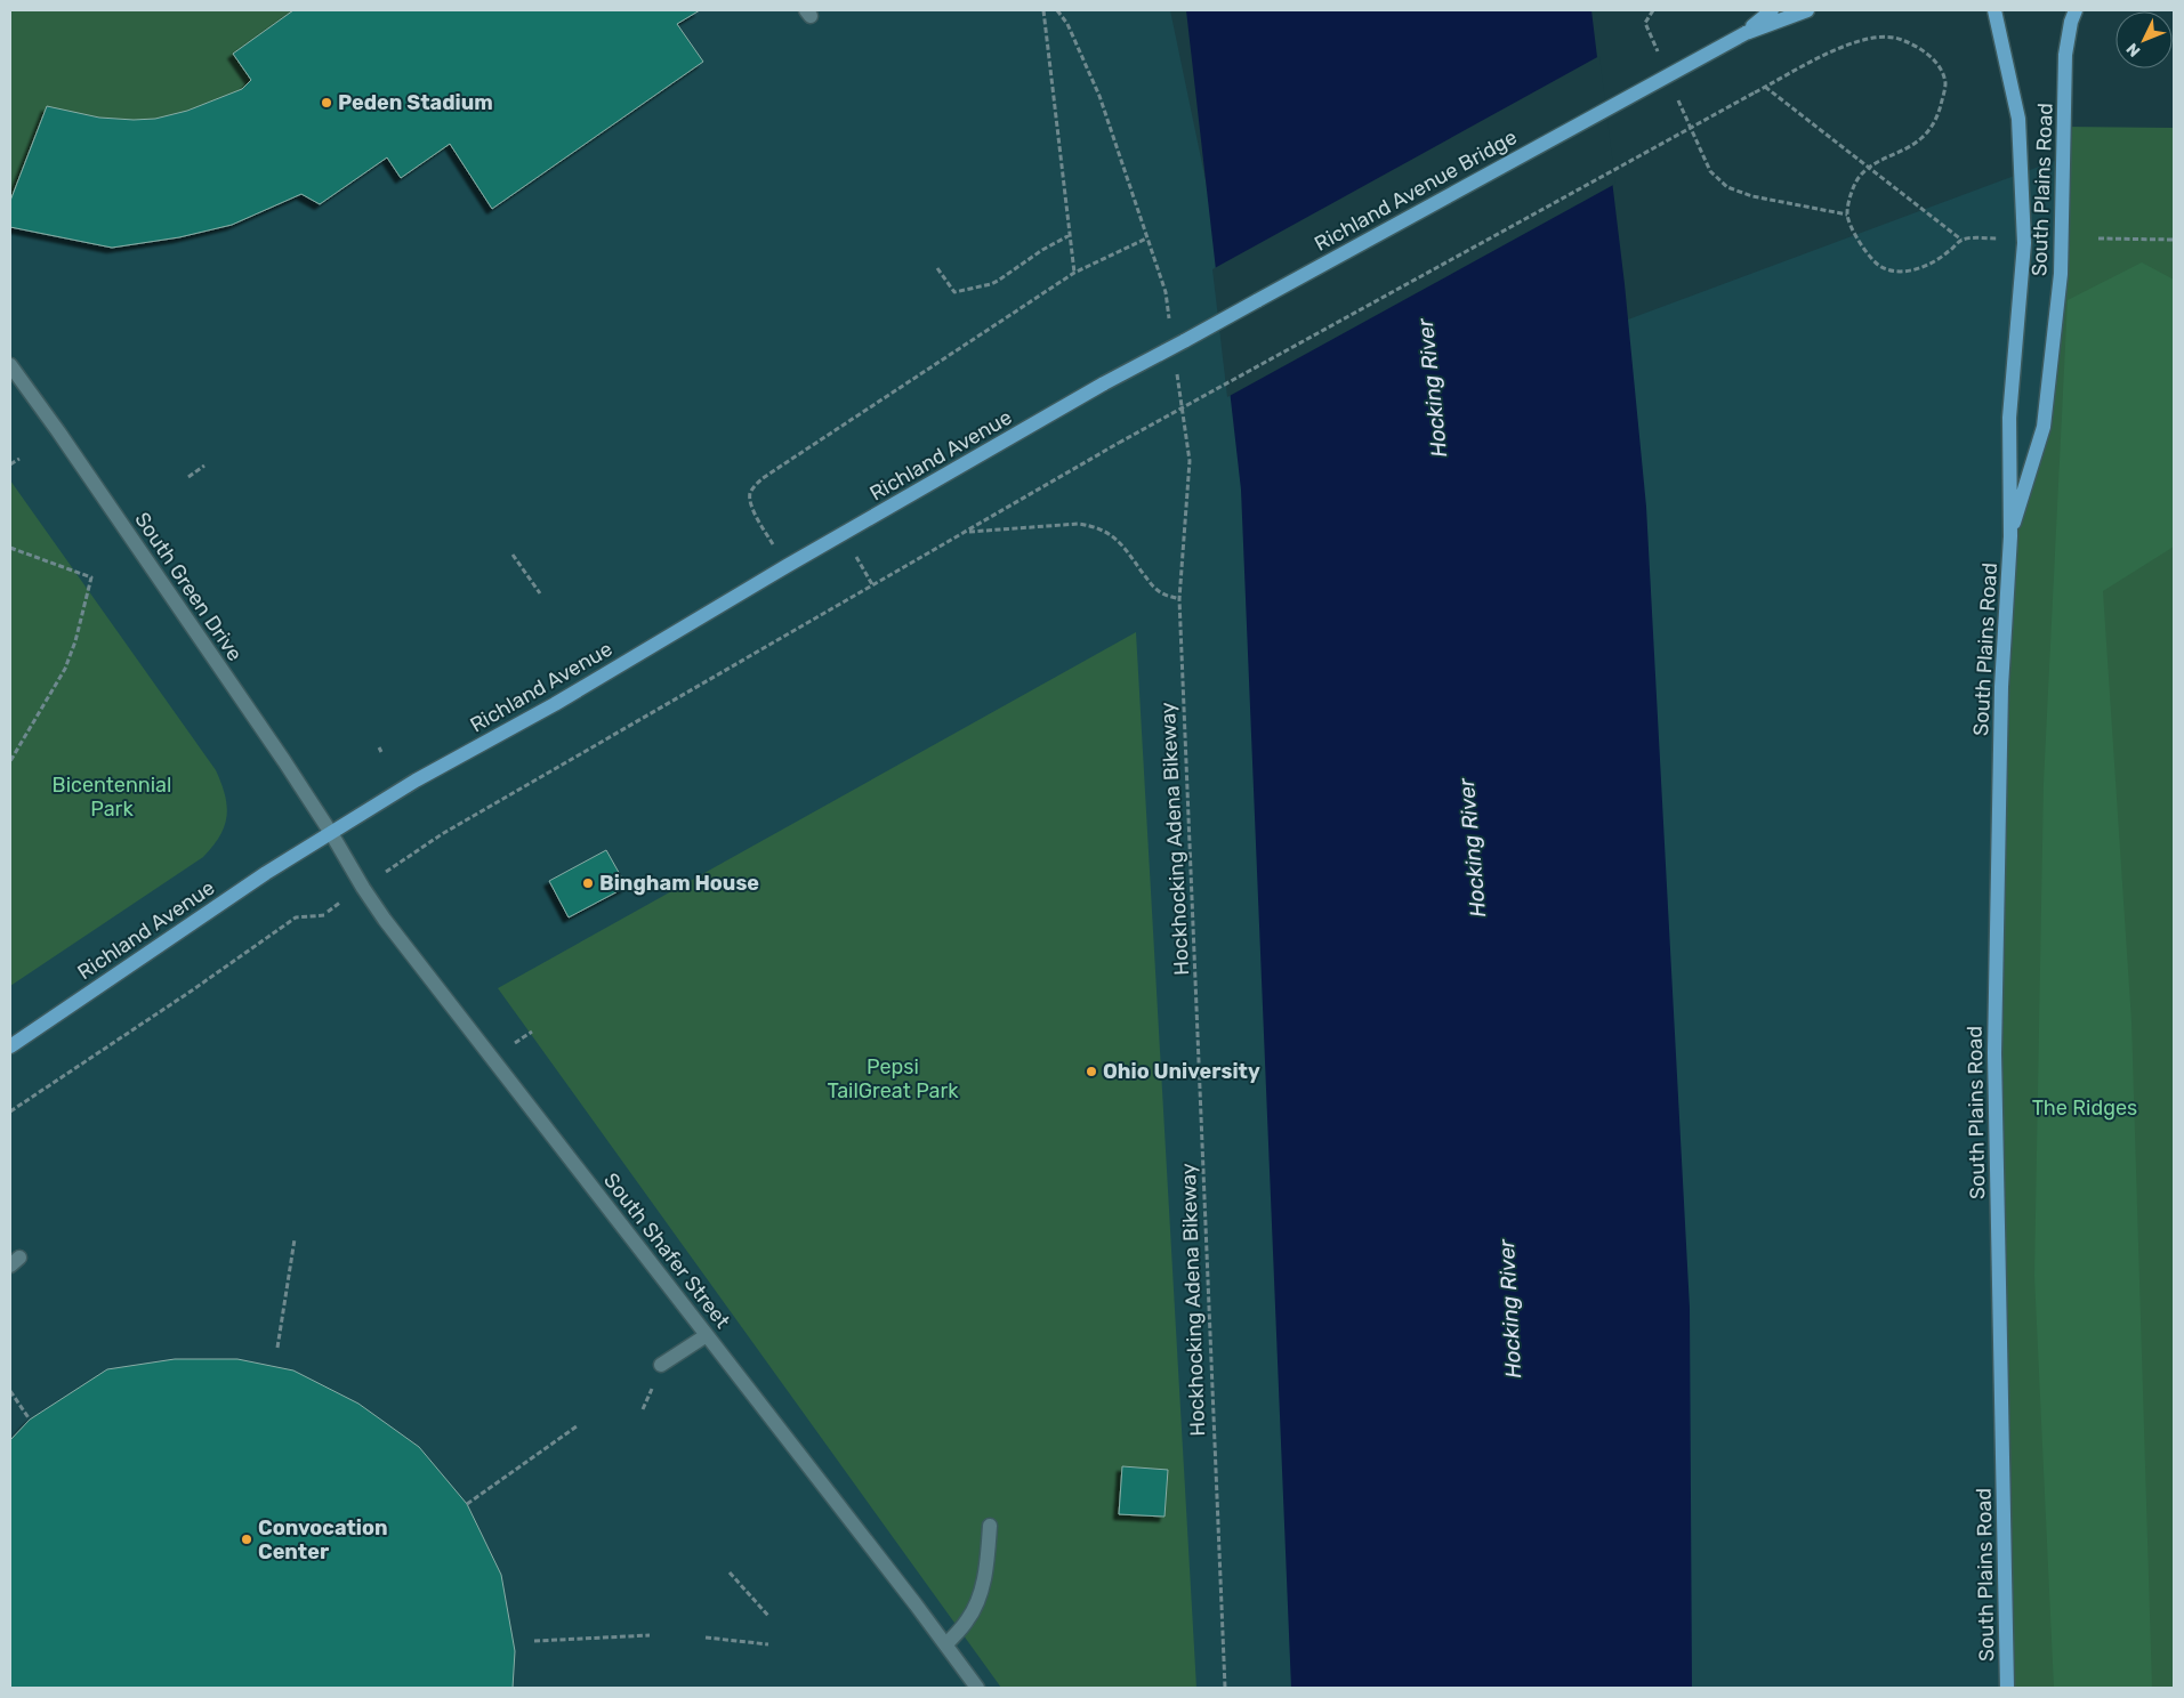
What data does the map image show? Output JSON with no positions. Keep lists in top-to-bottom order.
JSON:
{
  "streets": {
    "main road": ["South Plains Road", "Richland Avenue Bridge", "Richland Avenue"],
    "street": ["South Green Drive", "South Shafer Street"],
    "path": ["Hockhocking Adena Bikeway"]
  },
  "crossings": [
    ["Richland Avenue Bridge", "Richland Avenue"],
    ["Richland Avenue", "South Green Drive"],
    ["Richland Avenue", "South Shafer Street"],
    ["South Green Drive", "South Shafer Street"]
  ],
  "water": ["Hocking River"],
  "parks": ["Bicentennial Park", "Pepsi TailGreat Park", "The Ridges"],
  "places": [
    "Peden Stadium",
    "Bingham House",
    "Ohio University",
    "Convocation Center"
  ],
  "north": "bottom left"
}
